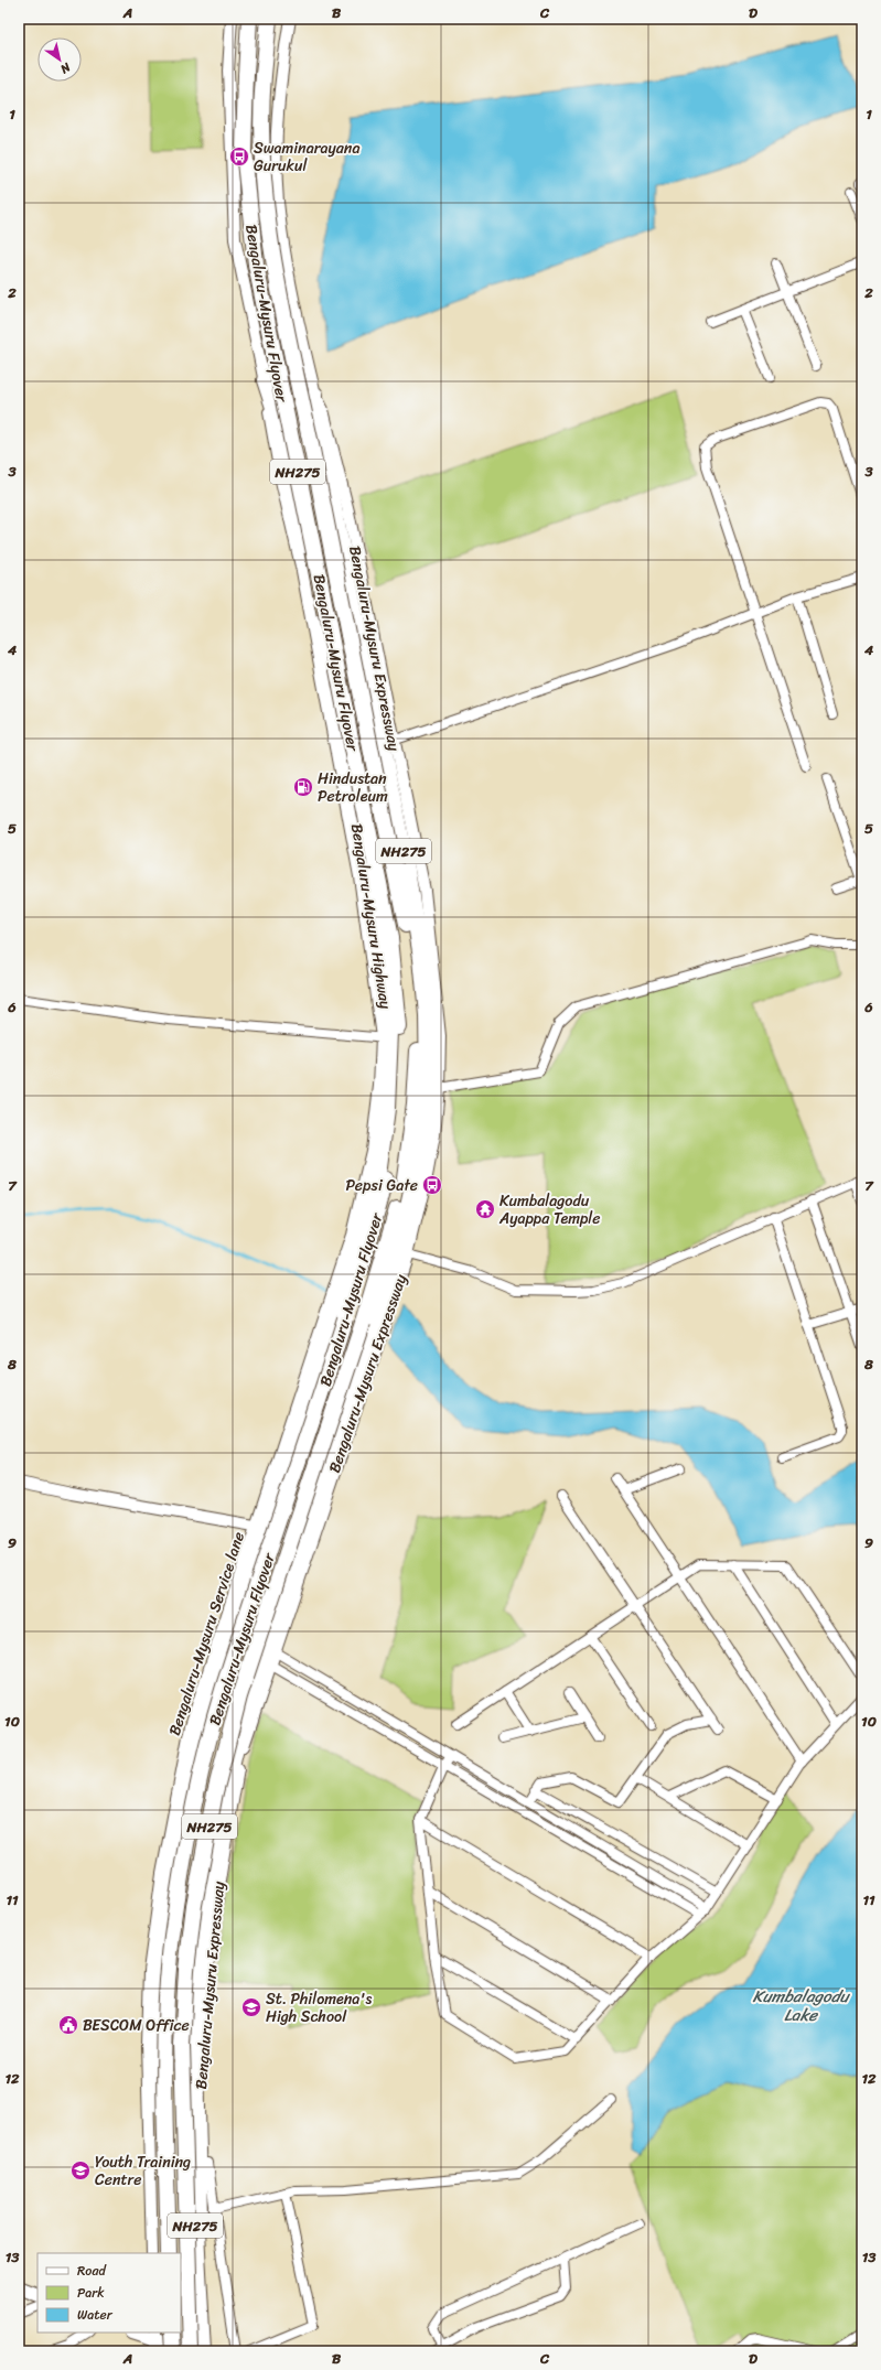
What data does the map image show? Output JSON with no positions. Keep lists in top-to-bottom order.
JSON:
{
  "streets": {
    "highway": [
      "Bengaluru-Mysuru Flyover",
      "NH275",
      "Bengaluru-Mysuru Expressway",
      "Bengaluru-Mysuru Highway"
    ]
  },
  "crossings": [
    ["Bengaluru-Mysuru Flyover", "Bengaluru-Mysuru Expressway"],
    ["NH275", "Bengaluru-Mysuru Highway"]
  ],
  "water": ["Kumbalagodu Lake"],
  "places": {
    "bus stop": ["Swaminarayana Gurukul", "Pepsi Gate"],
    "fuel station": ["Hindustan Petroleum"],
    "temple": ["Kumbalagodu Ayappa Temple"],
    "school or university": ["St. Philomena's High School", "Youth Training Centre"],
    "public building": ["BESCOM Office"]
  },
  "legend": ["Road", "Park", "Water"],
  "north": "bottom right",
  "grid": {
    "columns": [
      "A",
      "B",
      "C",
      "D"
    ],
    "rows": [
      "1",
      "2",
      "3",
      "4",
      "5",
      "6",
      "7",
      "8",
      "9",
      "10",
      "11",
      "12",
      "13"
    ]
  }
}
